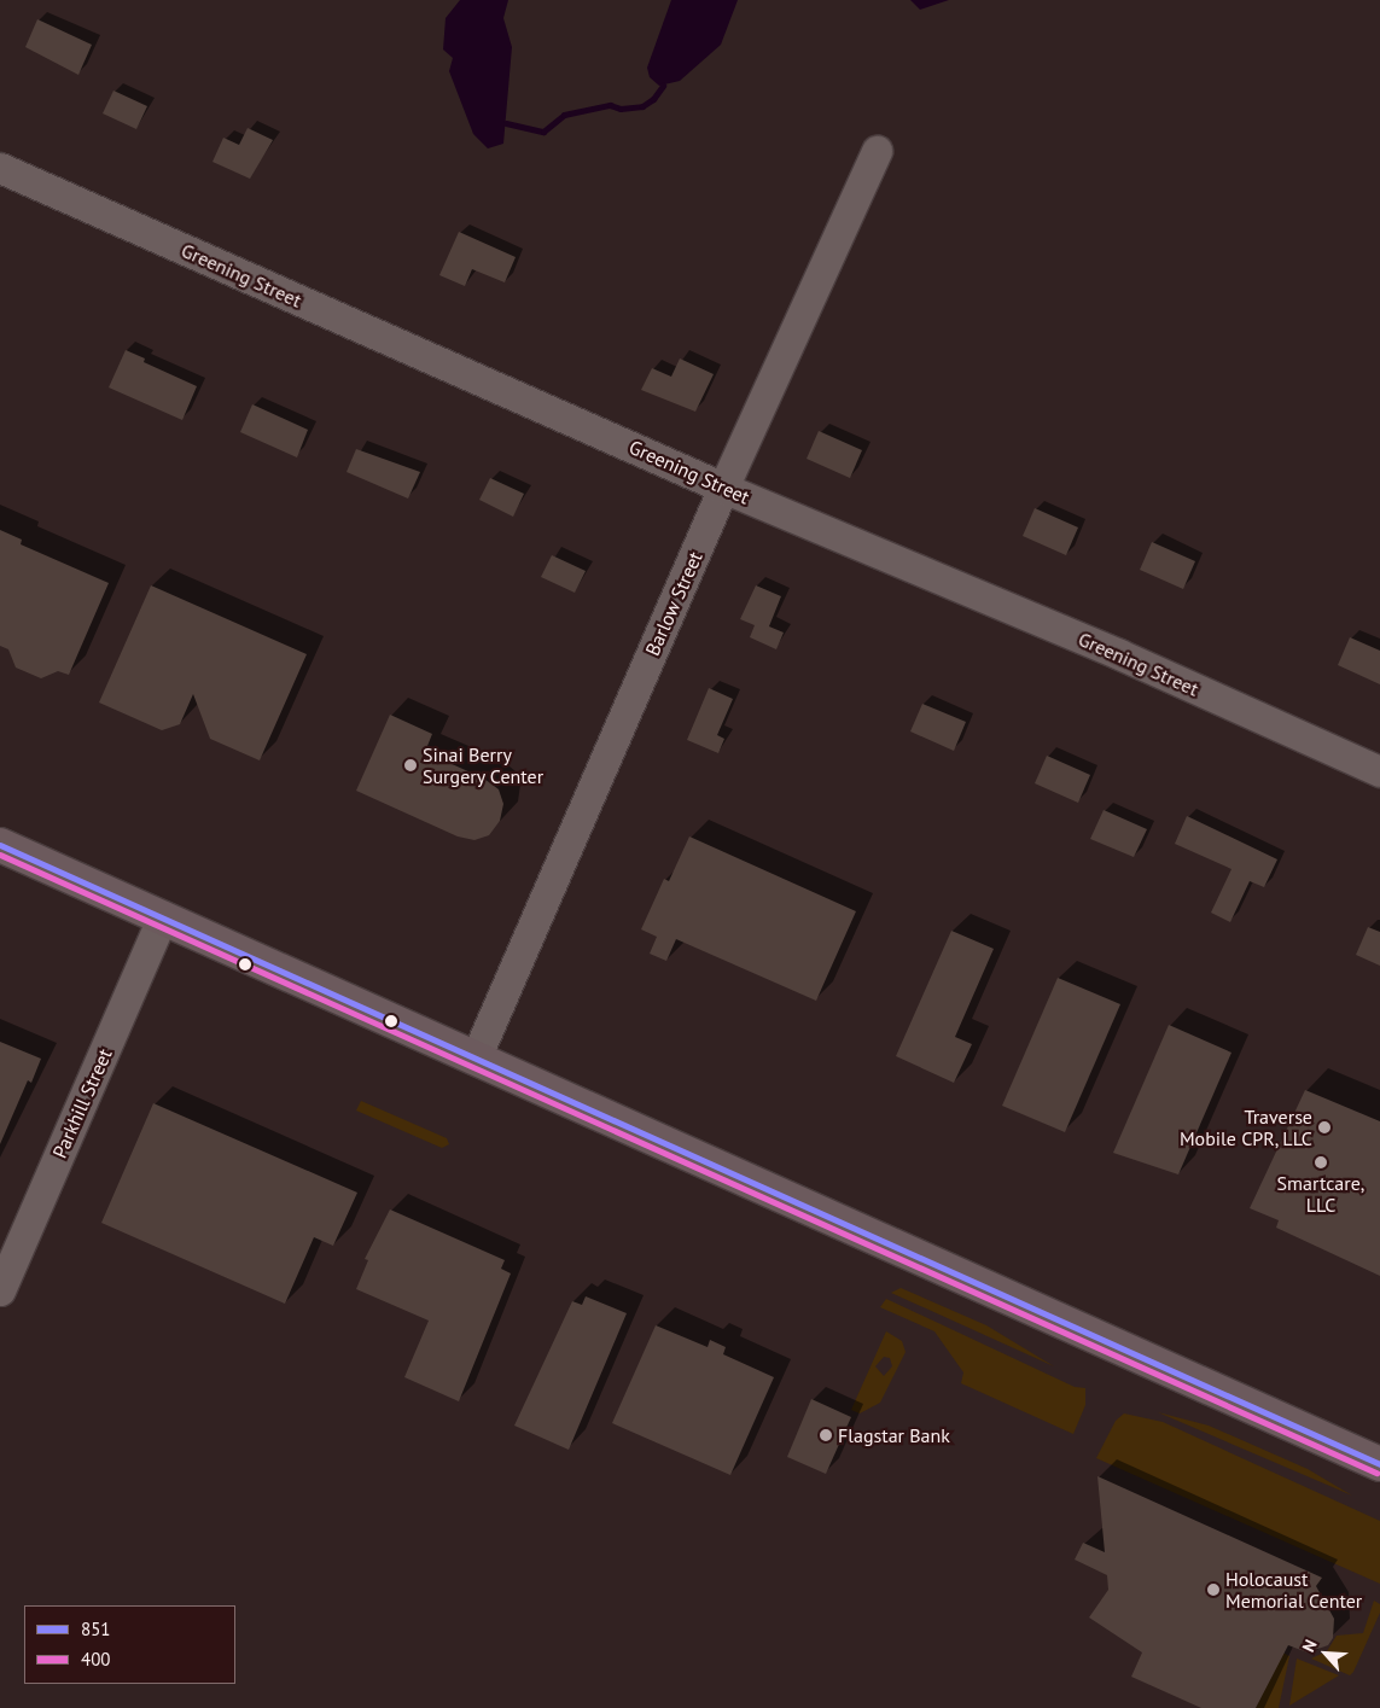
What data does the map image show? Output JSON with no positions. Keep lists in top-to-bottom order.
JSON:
{
  "streets": {
    "street": ["Greening Street", "Barlow Street", "Parkhill Street"]
  },
  "crossings": [
    ["Greening Street", "Barlow Street"]
  ],
  "places": [
    "Sinai Berry Surgery Center",
    "Traverse Mobile CPR, LLC",
    "Smartcare, LLC",
    "Flagstar Bank",
    "Holocaust Memorial Center"
  ],
  "lines": ["transit line 851", "transit line 400"],
  "legend": ["851", "400"],
  "north": "top left"
}
